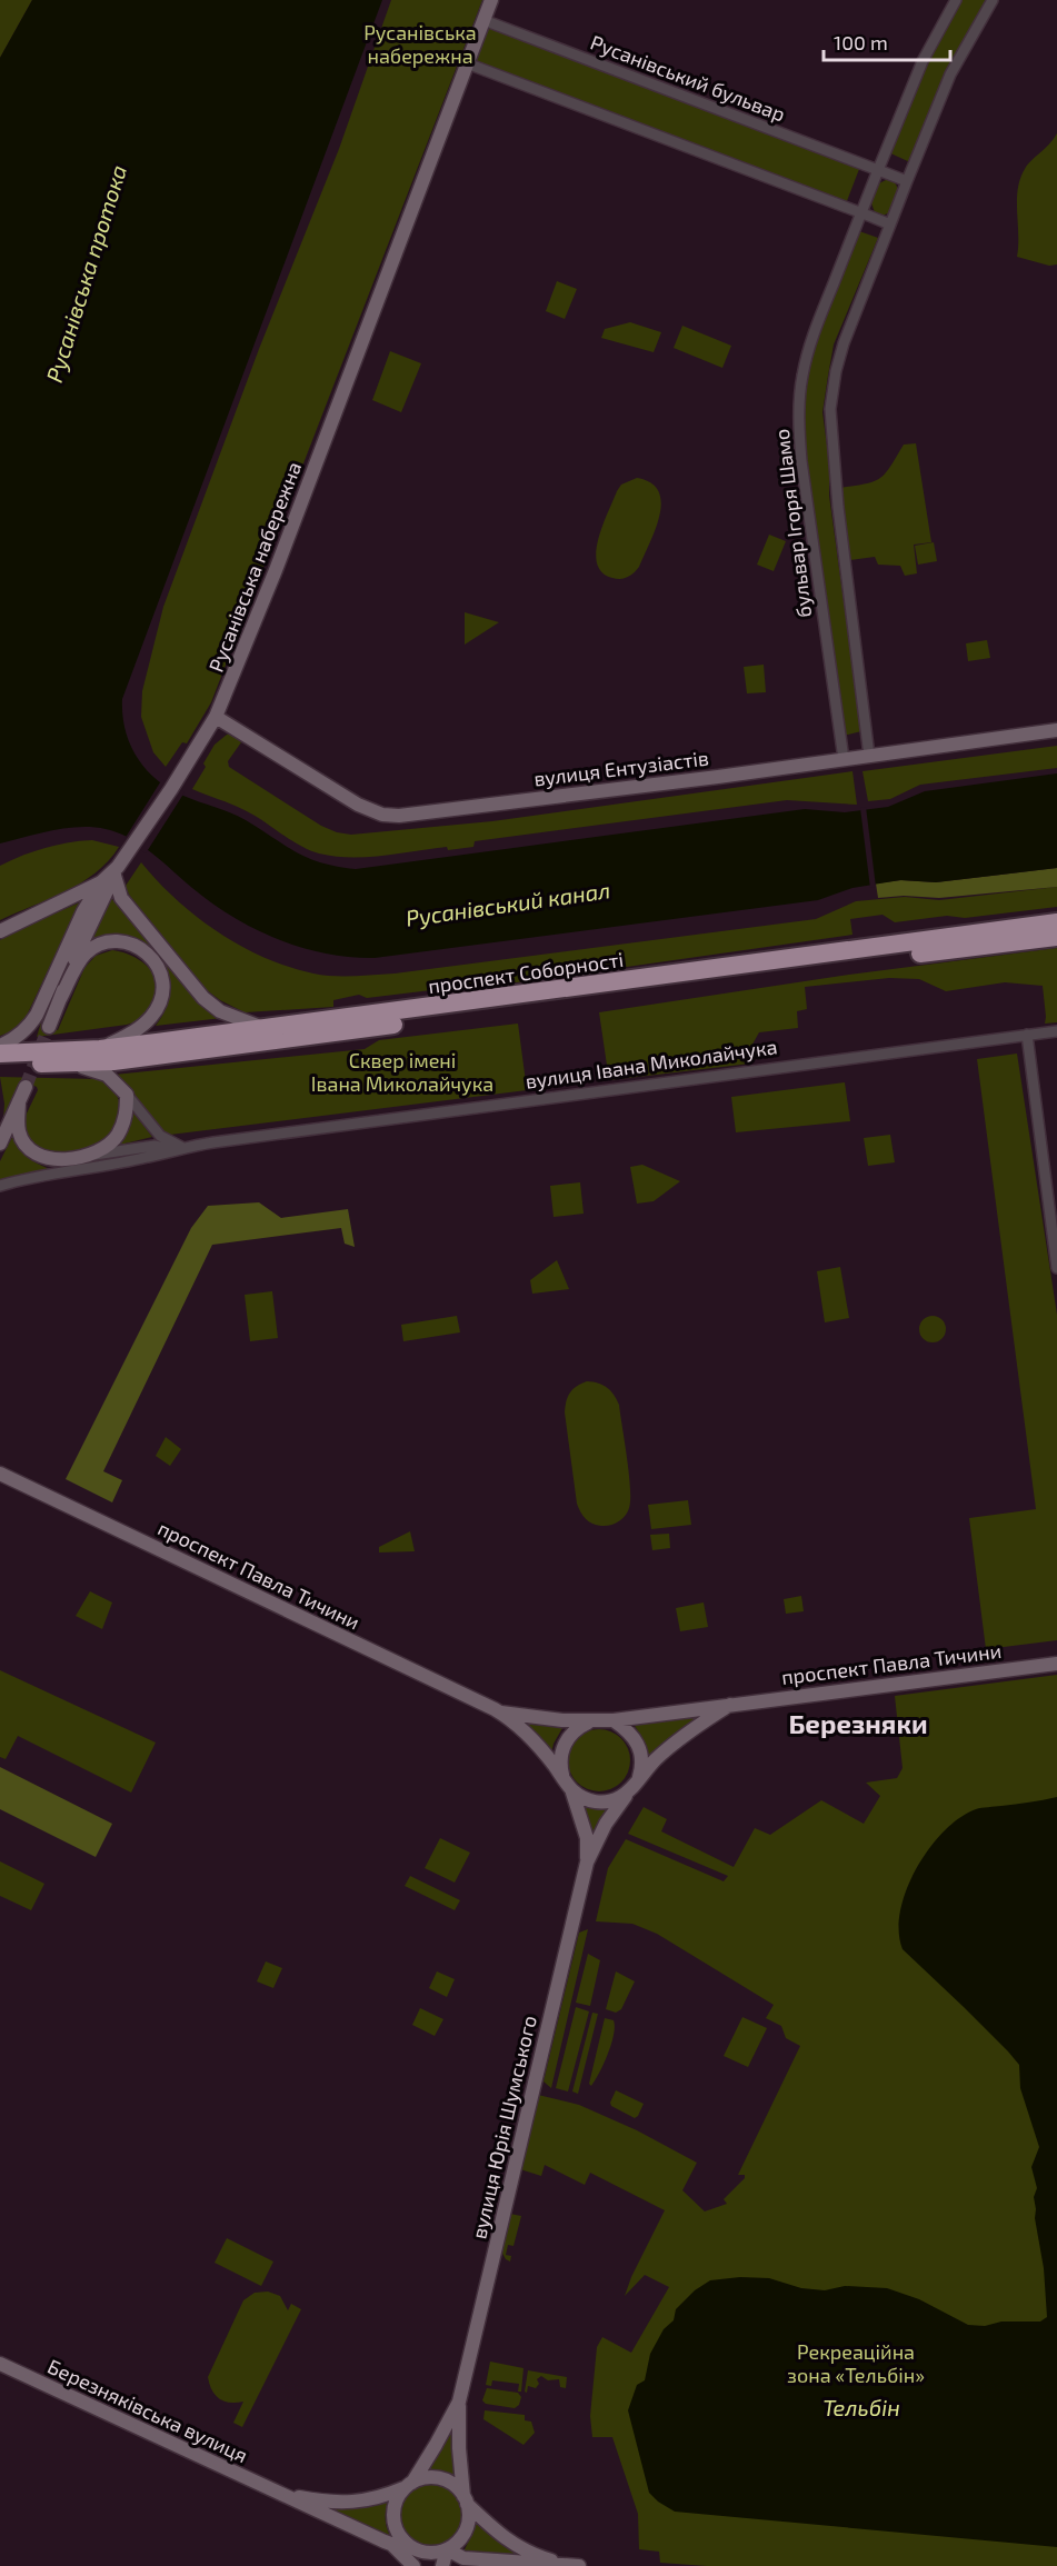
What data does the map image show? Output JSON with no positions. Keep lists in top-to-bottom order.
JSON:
{
  "streets": {
    "highway": ["проспект Соборності"],
    "street": [
      "Русанівський бульвар",
      "бульвар Ігоря Шамо",
      "Русанівська набережна",
      "вулиця Ентузіастів",
      "вулиця Івана Миколайчука",
      "проспект Павла Тичини",
      "вулиця Юрія Шумського",
      "Березняківська вулиця"
    ]
  },
  "crossings": [
    ["Русанівський бульвар", "бульвар Ігоря Шамо"],
    ["Русанівський бульвар", "Русанівська набережна"],
    ["бульвар Ігоря Шамо", "вулиця Ентузіастів"],
    ["Русанівська набережна", "вулиця Ентузіастів"],
    ["проспект Павла Тичини", "вулиця Юрія Шумського"],
    ["вулиця Юрія Шумського", "Березняківська вулиця"]
  ],
  "districts": ["Березняки"],
  "water": ["Русанівська протока", "Русанівський канал", "Тельбін"],
  "parks": ["Русанівська набережна", "Сквер імені Івана Миколайчука", "Рекреаційна зона «Тельбін»"],
  "scale_bar": "100 m"
}
